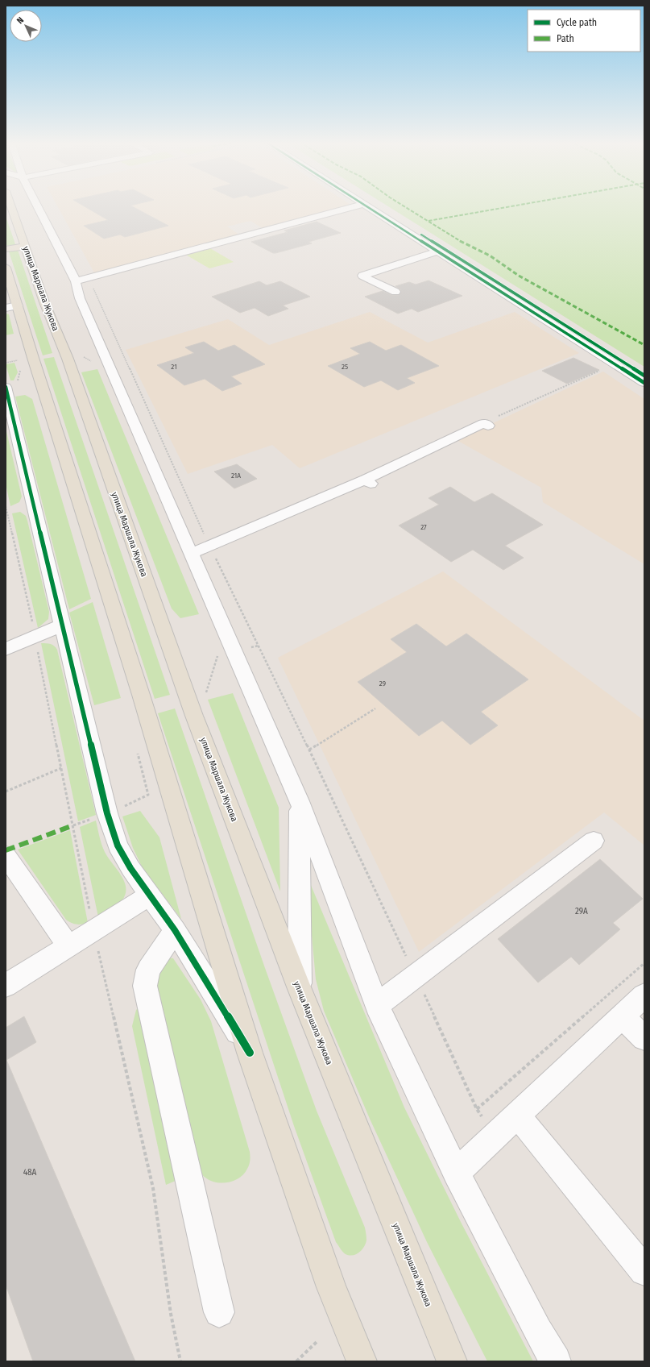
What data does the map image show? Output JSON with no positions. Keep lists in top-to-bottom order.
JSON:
{
  "streets": {
    "main road": ["улица Маршала Жукова"]
  },
  "house_numbers": [
    "21",
    "25",
    "21А",
    "27",
    "29",
    "29А",
    "48А"
  ],
  "legend": ["Cycle path", "Path"],
  "north": "top left"
}
